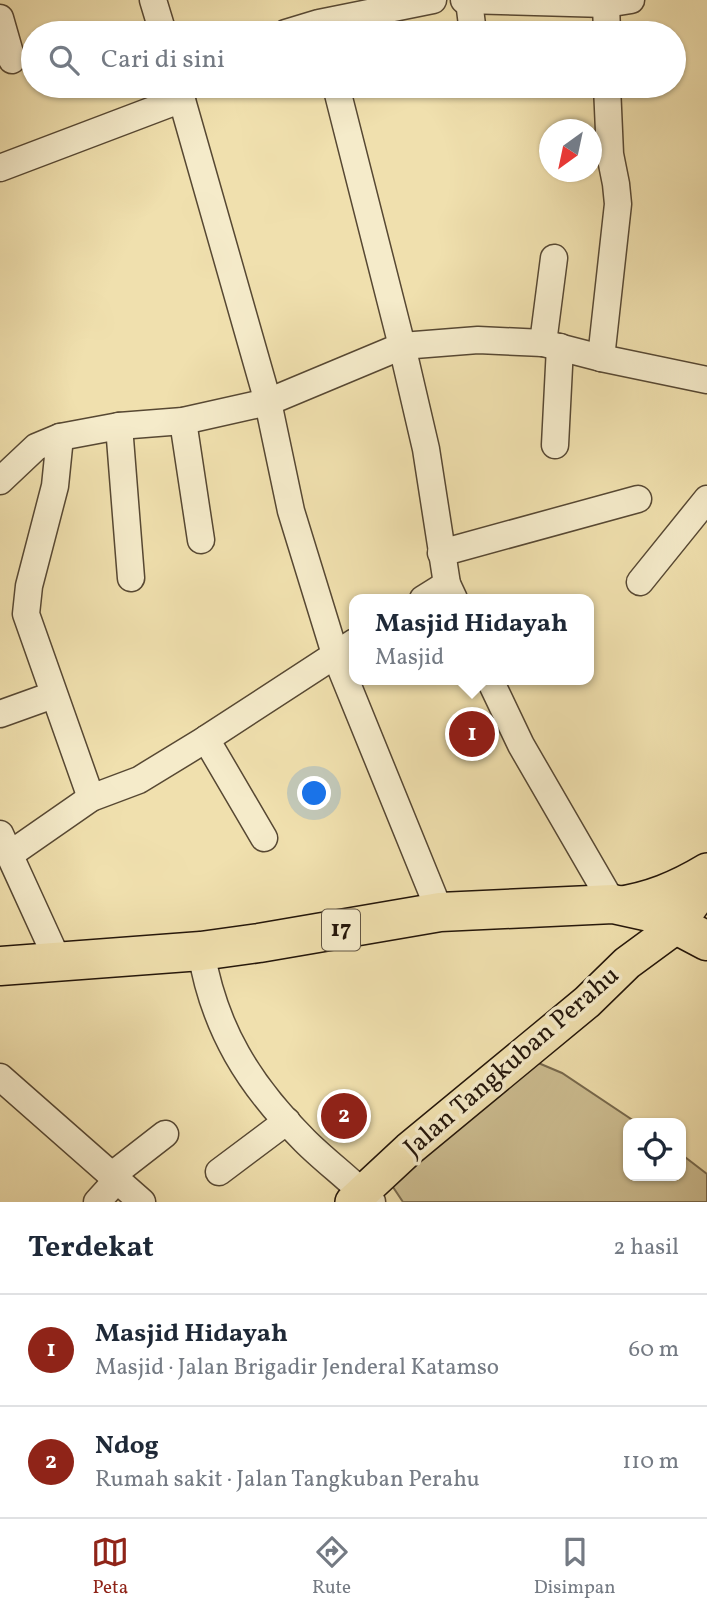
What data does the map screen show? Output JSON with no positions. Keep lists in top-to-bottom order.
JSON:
{
  "streets": {
    "highway": ["17"],
    "main road": ["Jalan Tangkuban Perahu"]
  },
  "crossings": [
    ["17", "Jalan Tangkuban Perahu"]
  ],
  "north": "bottom left",
  "page": {
    "search": "Cari di sini",
    "popup": ["Masjid Hidayah", "Masjid"],
    "pins": ["1", "2"],
    "heading": ["Terdekat", "2 hasil"],
    "list": [
      {
        "mark": "1",
        "name": "Masjid Hidayah",
        "note": "Masjid · Jalan Brigadir Jenderal Katamso",
        "value": "60 m"
      },
      {
        "mark": "2",
        "name": "Ndog",
        "note": "Rumah sakit · Jalan Tangkuban Perahu",
        "value": "110 m"
      }
    ],
    "nav": ["Peta", "Rute", "Disimpan"]
  }
}
